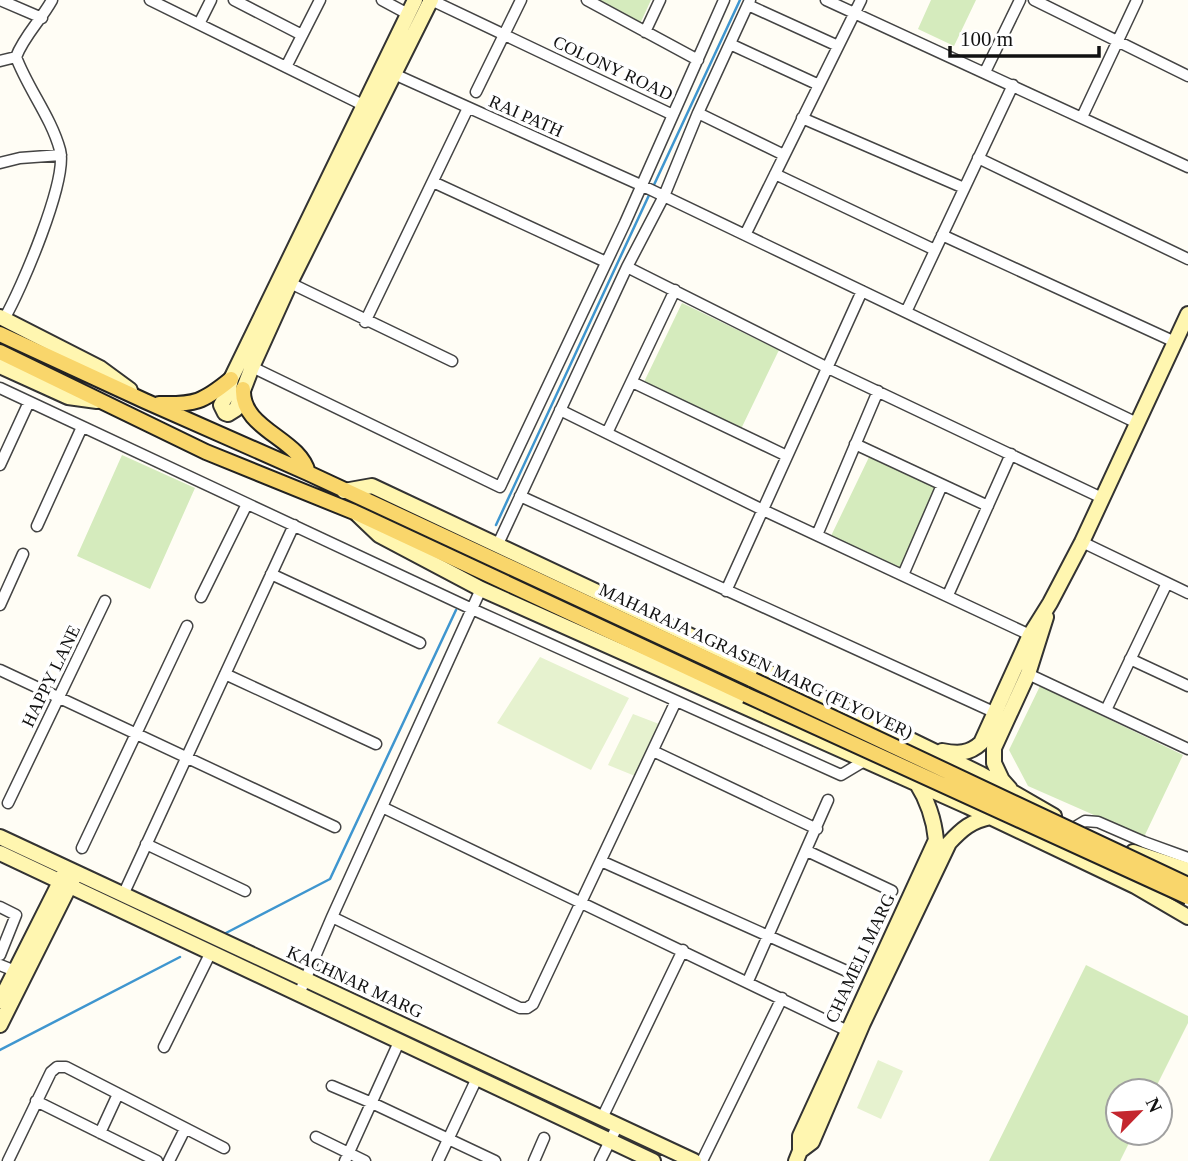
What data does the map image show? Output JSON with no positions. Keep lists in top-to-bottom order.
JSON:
{
  "streets": {
    "main road": ["MAHARAJA AGRASEN MARG (FLYOVER)"],
    "street": [
      "COLONY ROAD",
      "RAI PATH",
      "HAPPY LANE",
      "CHAMELI MARG",
      "KACHNAR MARG"
    ]
  },
  "scale_bar": "100 m",
  "north": "top right"
}
